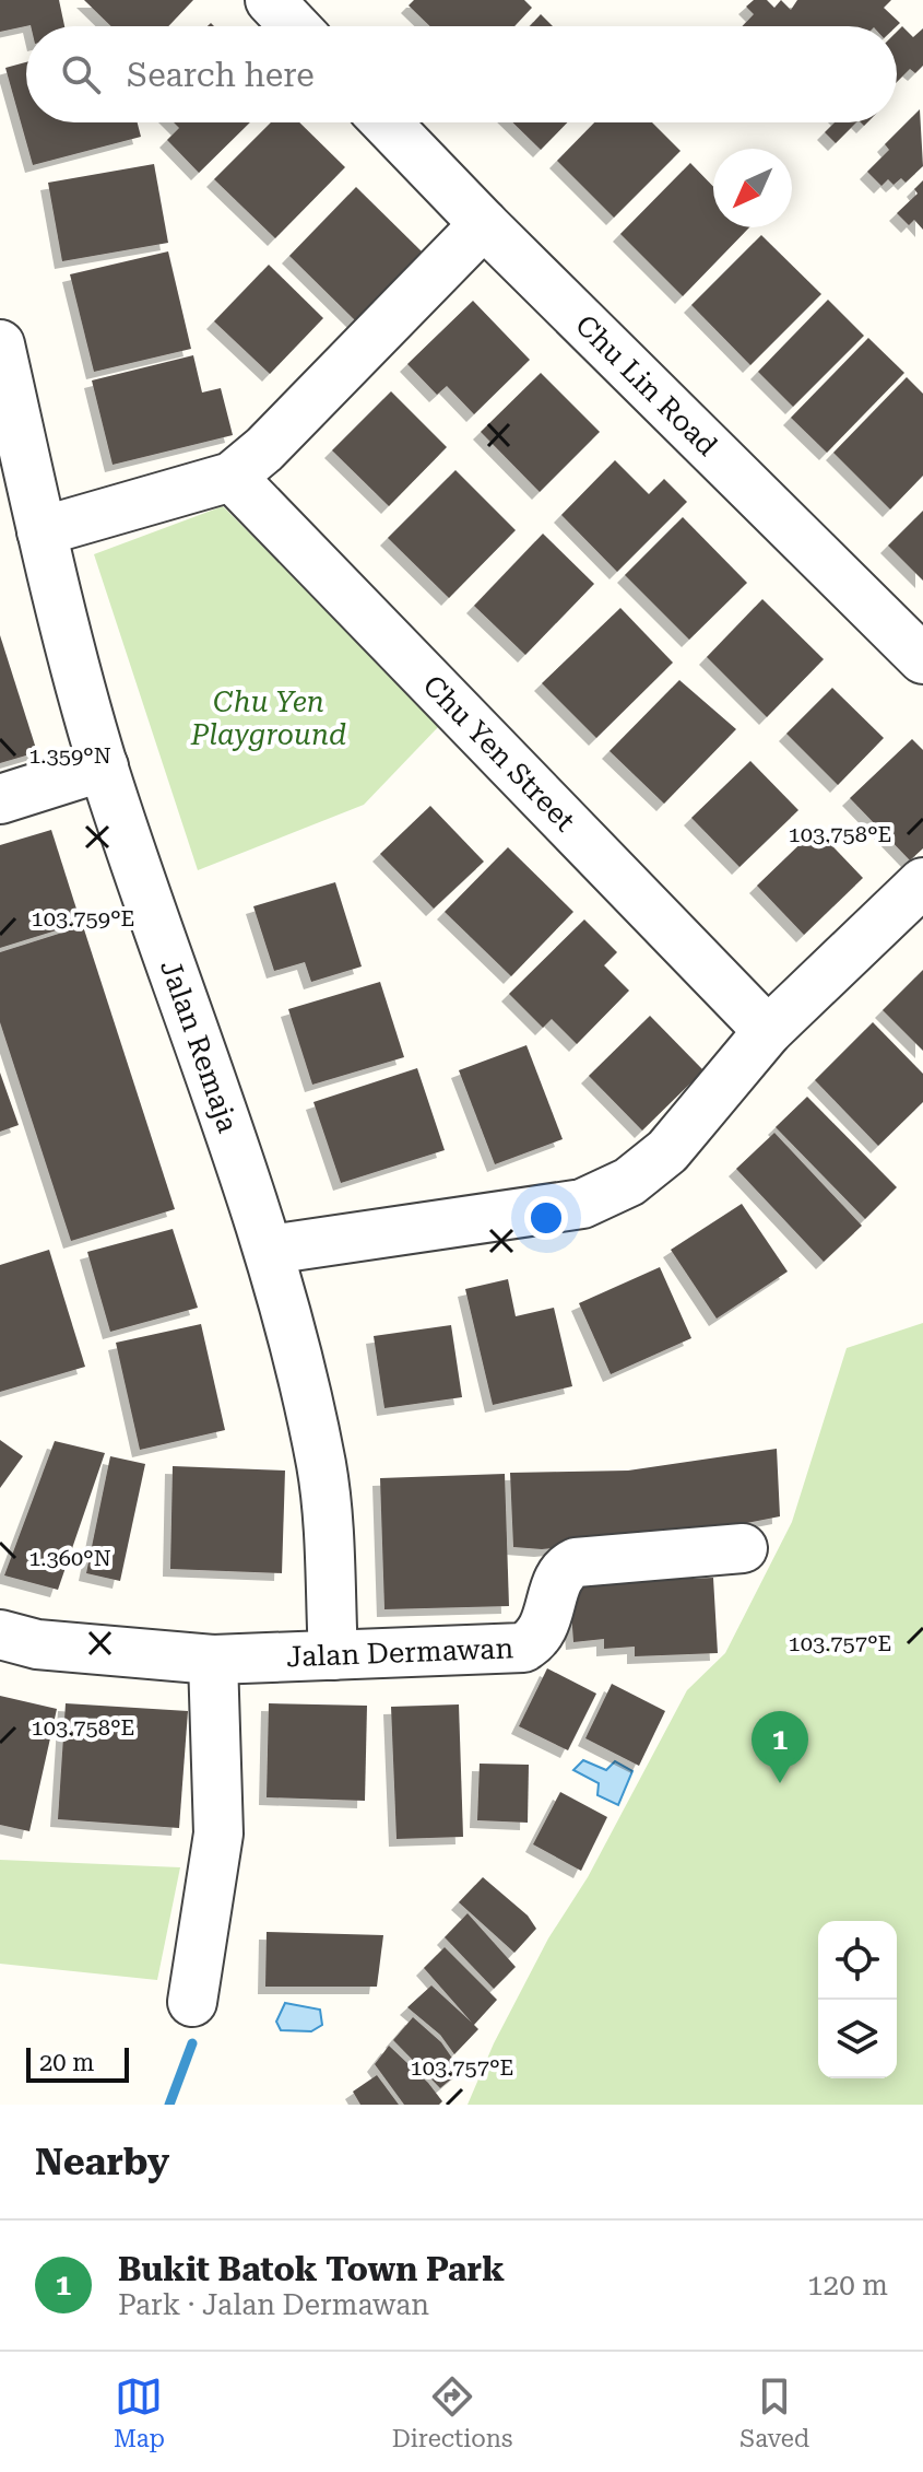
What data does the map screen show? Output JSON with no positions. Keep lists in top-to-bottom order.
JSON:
{
  "streets": {
    "street": [
      "Chu Lin Road",
      "Chu Yen Street",
      "Jalan Remaja",
      "Jalan Dermawan"
    ]
  },
  "crossings": [
    ["Jalan Remaja", "Jalan Dermawan"]
  ],
  "parks": ["Chu Yen Playground"],
  "scale_bar": "20 m",
  "north": "bottom left",
  "page": {
    "search": "Search here",
    "pins": "1",
    "scale": "20 m",
    "heading": "Nearby",
    "list": [
      {
        "mark": "1",
        "name": "Bukit Batok Town Park",
        "note": "Park · Jalan Dermawan",
        "value": "120 m"
      }
    ],
    "nav": ["Map", "Directions", "Saved"]
  },
  "coordinates": [
    "1.359°N",
    "103.758°E",
    "103.759°E",
    "1.360°N",
    "103.757°E"
  ]
}
